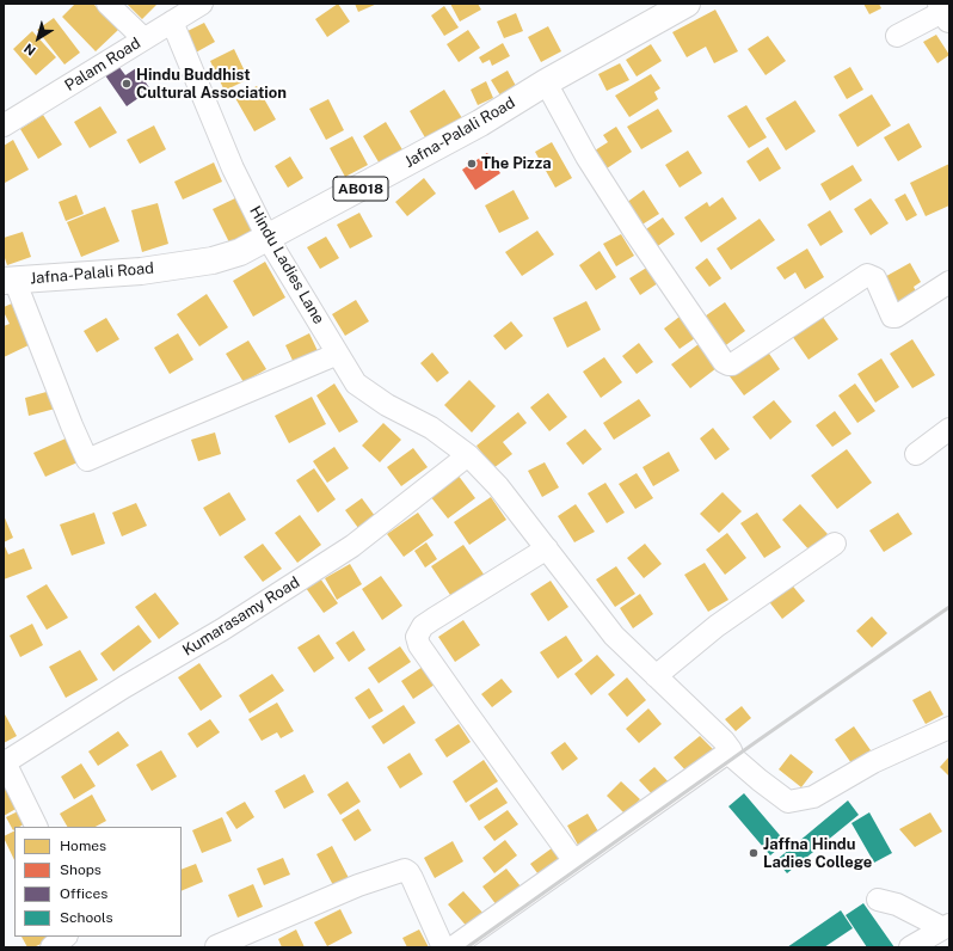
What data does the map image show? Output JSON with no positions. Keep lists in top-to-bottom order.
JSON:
{
  "streets": {
    "main road": ["Jafna-Palali Road", "AB018"],
    "street": ["Palam Road", "Hindu Ladies Lane", "Kumarasamy Road"]
  },
  "crossings": [
    ["Palam Road", "Hindu Ladies Lane"],
    ["Jafna-Palali Road", "Hindu Ladies Lane"],
    ["Hindu Ladies Lane", "Kumarasamy Road"]
  ],
  "places": ["Hindu Buddhist Cultural Association", "The Pizza", "Jaffna Hindu Ladies College"],
  "legend": [
    "Homes",
    "Shops",
    "Offices",
    "Schools"
  ],
  "north": "bottom left"
}
